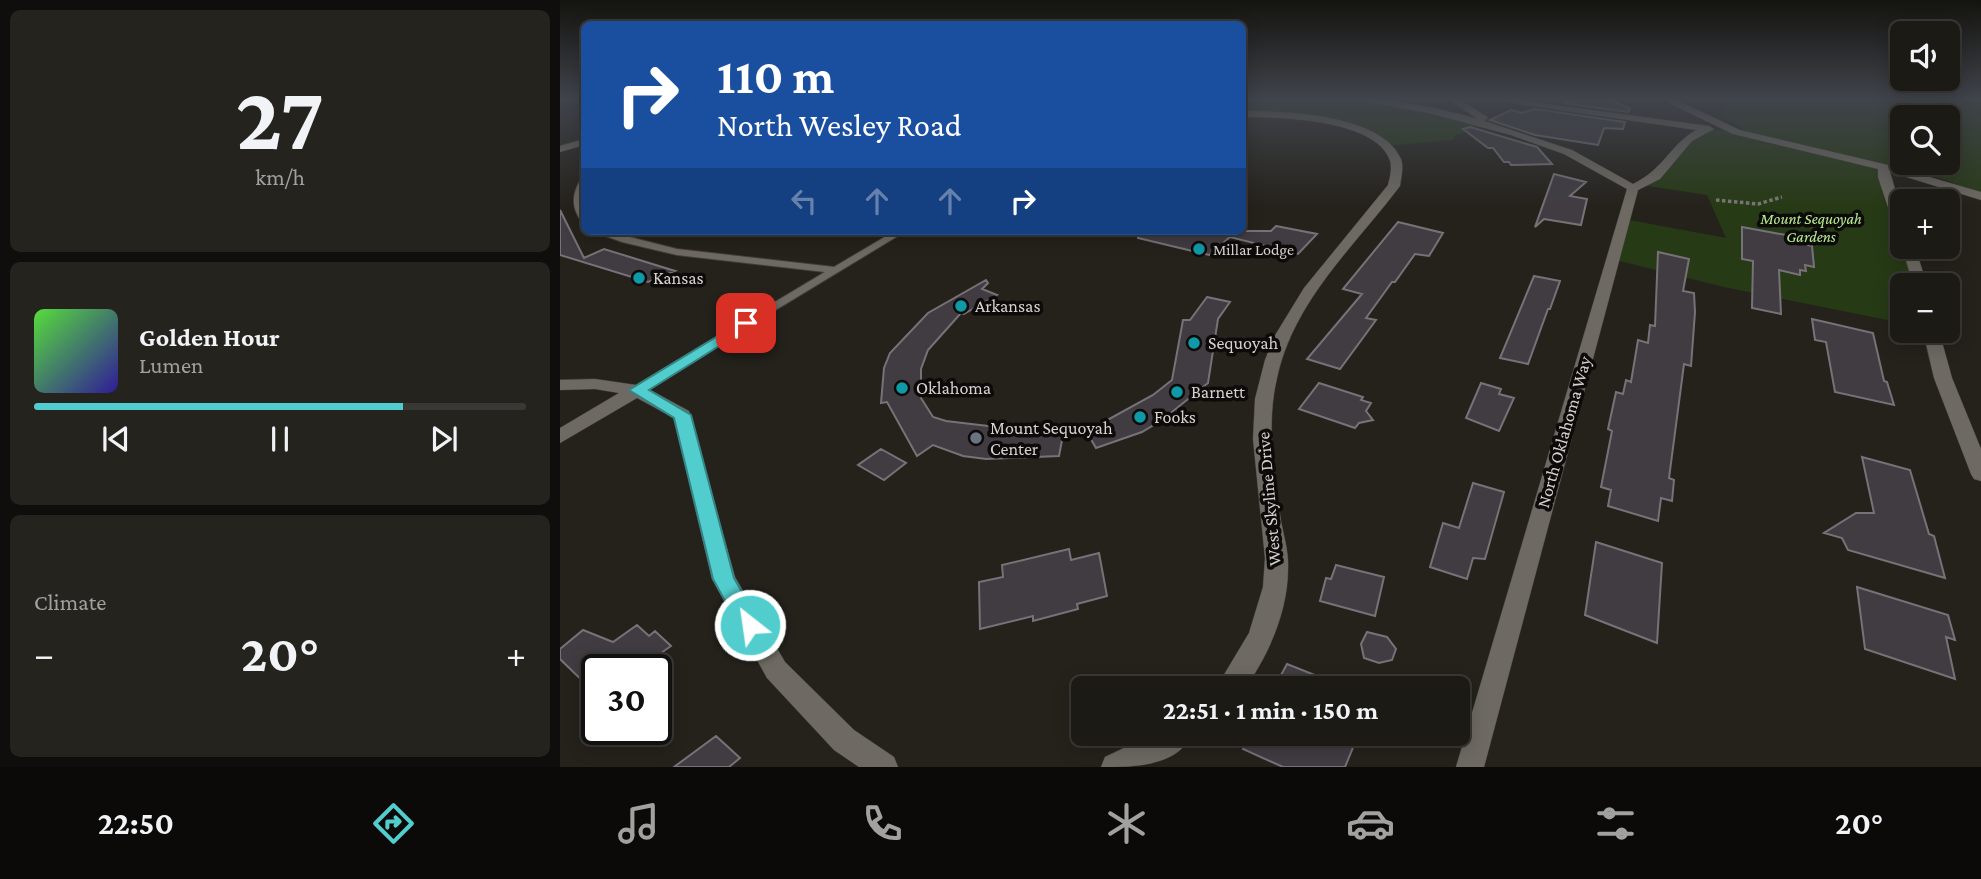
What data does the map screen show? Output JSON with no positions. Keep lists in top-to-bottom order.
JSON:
{
  "streets": {
    "street": ["North Oklahoma Way", "West Skyline Drive"]
  },
  "parks": ["Mount Sequoyah Gardens"],
  "places": [
    "Millar Lodge",
    "Kansas",
    "Arkansas",
    "Sequoyah",
    "Oklahoma",
    "Barnett",
    "Fooks",
    "Mount Sequoyah Center"
  ],
  "page": {
    "tile": [
      ["27", "km/h"],
      "Climate"
    ],
    "map_buttons": ["+", "−"],
    "turn": ["110 m", "North Wesley Road"],
    "song": ["Golden Hour", "Lumen"],
    "heat": ["−", "20°", "+"],
    "limit": "30",
    "trip": "22:51 · 1 min · 150 m",
    "tabs": ["22:50", "20°"]
  }
}
